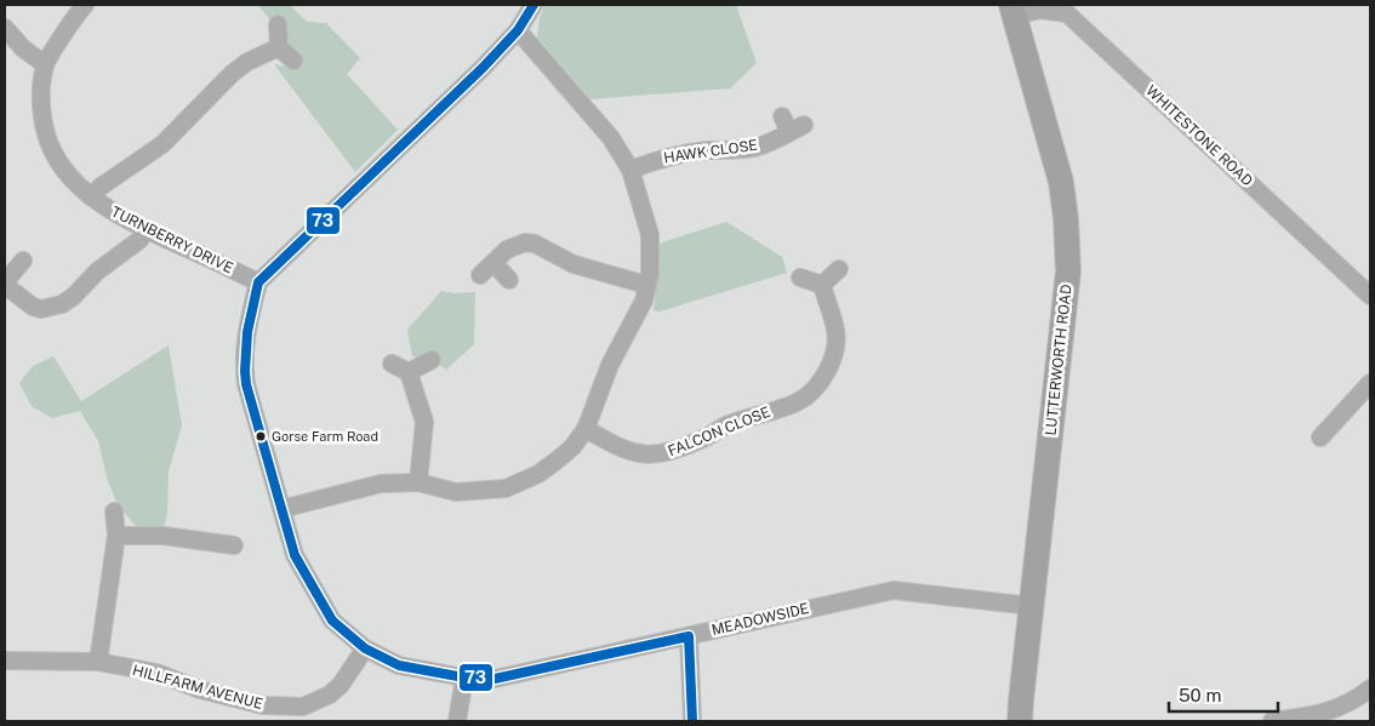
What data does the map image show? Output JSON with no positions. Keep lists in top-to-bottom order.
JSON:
{
  "streets": {
    "main road": ["LUTTERWORTH ROAD"],
    "street": [
      "WHITESTONE ROAD",
      "HAWK CLOSE",
      "TURNBERRY DRIVE",
      "FALCON CLOSE",
      "MEADOWSIDE",
      "HILLFARM AVENUE"
    ]
  },
  "crossings": [
    ["WHITESTONE ROAD", "LUTTERWORTH ROAD"],
    ["TURNBERRY DRIVE", "MEADOWSIDE"],
    ["LUTTERWORTH ROAD", "MEADOWSIDE"],
    ["MEADOWSIDE", "HILLFARM AVENUE"]
  ],
  "places": ["Gorse Farm Road"],
  "lines": ["transit line 73"],
  "scale_bar": "50 m"
}
